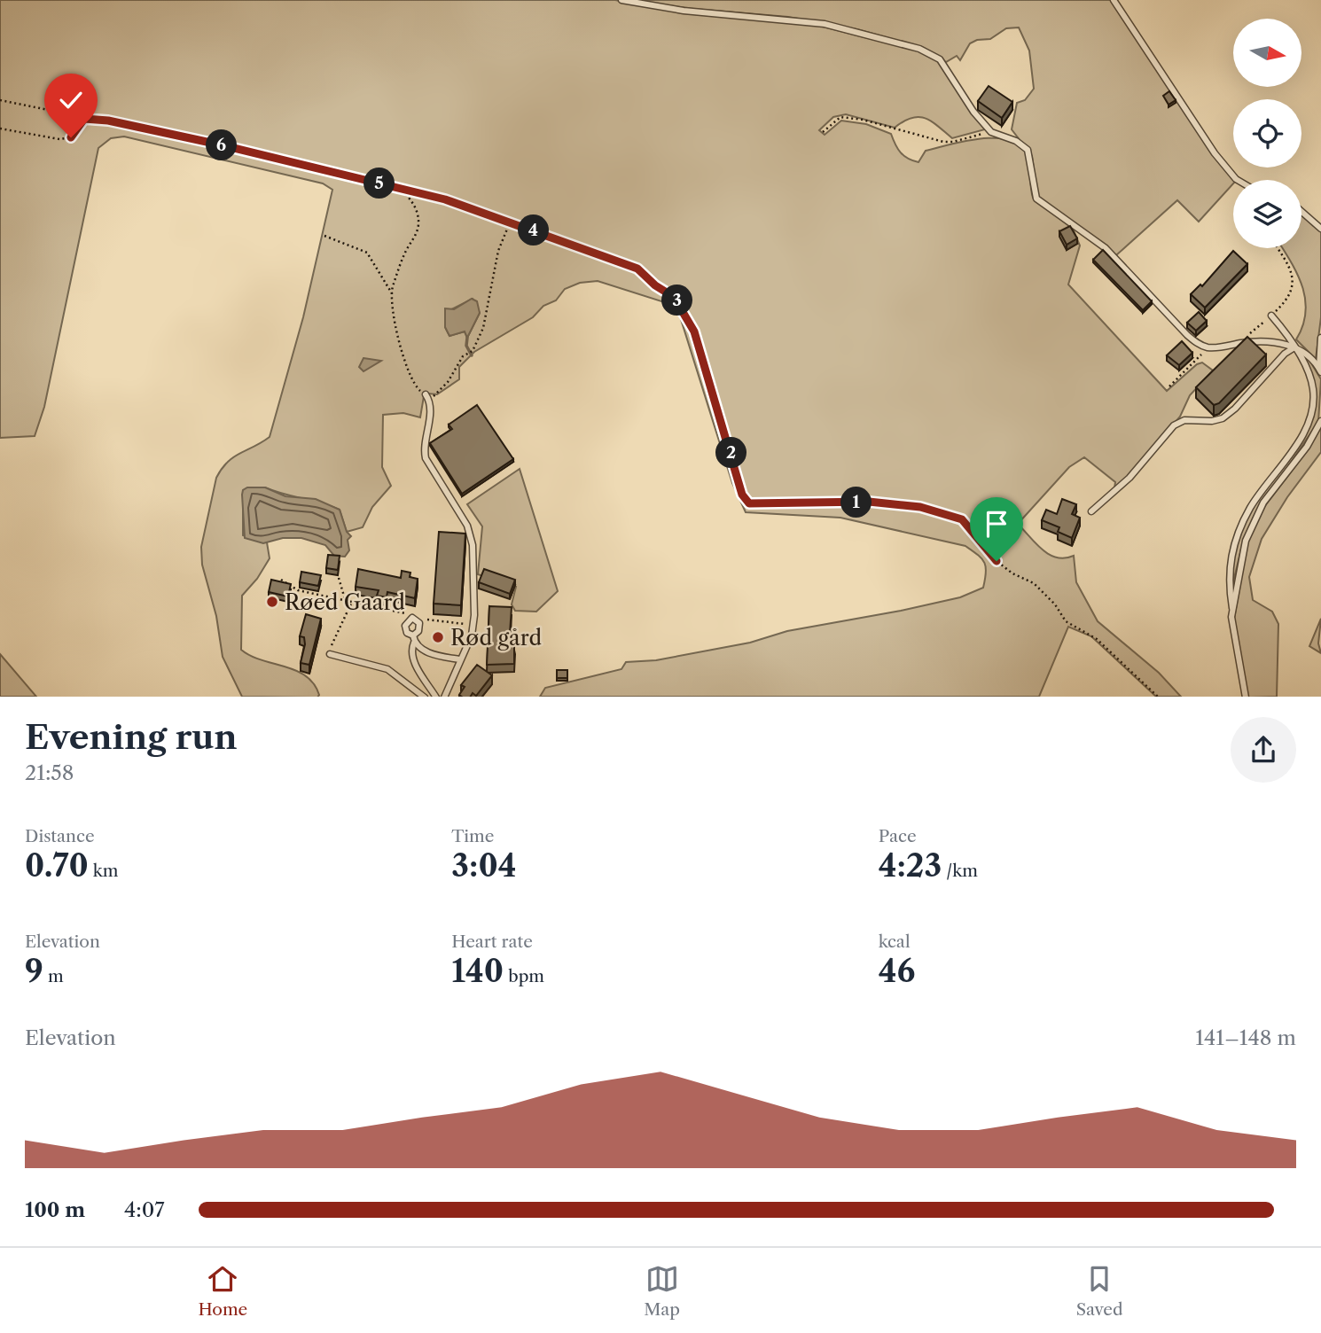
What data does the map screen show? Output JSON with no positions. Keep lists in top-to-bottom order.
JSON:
{
  "places": ["Røed Gaard", "Rød gård"],
  "north": "right",
  "page": {
    "pins": [
      "6",
      "5",
      "4",
      "3",
      "2",
      "1"
    ],
    "heading": ["Evening run", "21:58"],
    "stats": [
      ["Distance", "0.70 km"],
      ["Time", "3:04"],
      ["Pace", "4:23 /km"],
      ["Elevation", "9 m"],
      ["Heart rate", "140 bpm"],
      ["kcal", "46"]
    ],
    "chart": ["Elevation", "141–148 m"],
    "list": [
      {
        "name": "100 m",
        "note": "4:07"
      }
    ],
    "tabs": ["Home", "Map", "Saved"]
  }
}
